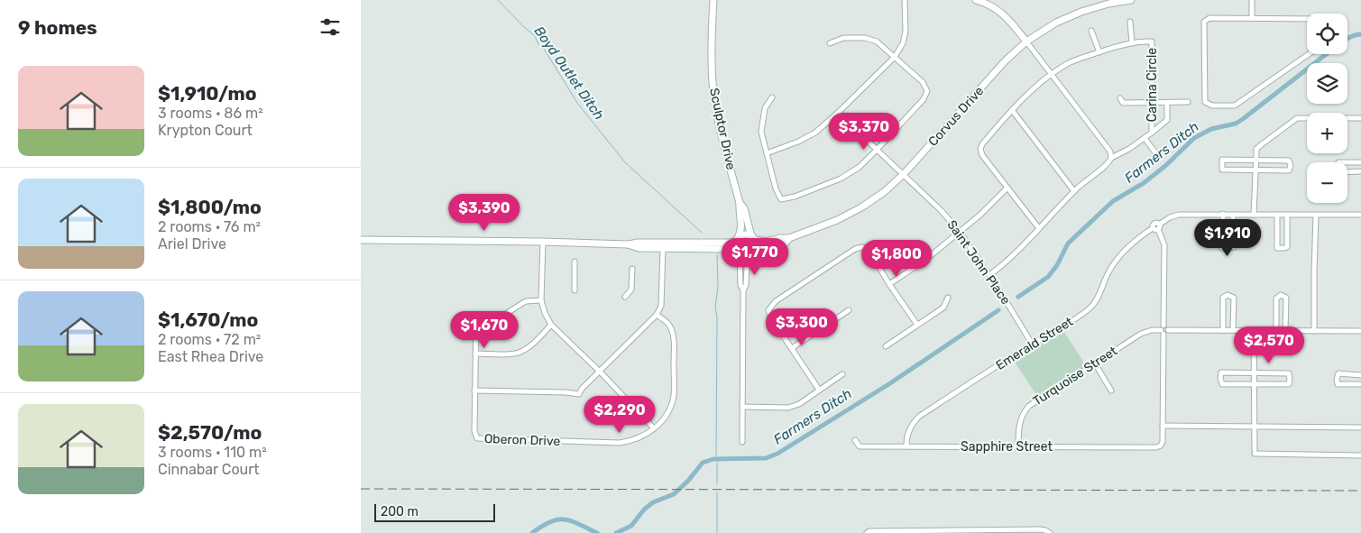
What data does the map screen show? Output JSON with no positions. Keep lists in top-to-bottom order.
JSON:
{
  "streets": {
    "street": [
      "Carina Circle",
      "Corvus Drive",
      "Sculptor Drive",
      "Saint John Place",
      "Emerald Street",
      "Turquoise Street",
      "Oberon Drive",
      "Sapphire Street"
    ]
  },
  "crossings": [
    ["Carina Circle", "Saint John Place"],
    ["Corvus Drive", "Sculptor Drive"],
    ["Corvus Drive", "Saint John Place"],
    ["Saint John Place", "Emerald Street"],
    ["Emerald Street", "Sapphire Street"],
    ["Turquoise Street", "Sapphire Street"]
  ],
  "water": ["Boyd Outlet Ditch", "Farmers Ditch"],
  "scale_bar": "200 m",
  "page": {
    "heading": "9 homes",
    "map_buttons": ["+", "−"],
    "list": [
      {
        "name": "$1,910/mo",
        "note": "3 rooms · 86 m² · Krypton Court"
      },
      {
        "name": "$1,800/mo",
        "note": "2 rooms · 76 m² · Ariel Drive"
      },
      {
        "name": "$1,670/mo",
        "note": "2 rooms · 72 m² · East Rhea Drive"
      },
      {
        "name": "$2,570/mo",
        "note": "3 rooms · 110 m² · Cinnabar Court"
      }
    ],
    "price": [
      "$3,370",
      "$3,390",
      "$1,910",
      "$1,770",
      "$1,800",
      "$3,300",
      "$1,670",
      "$2,570",
      "$2,290"
    ],
    "scale": "200 m"
  }
}
